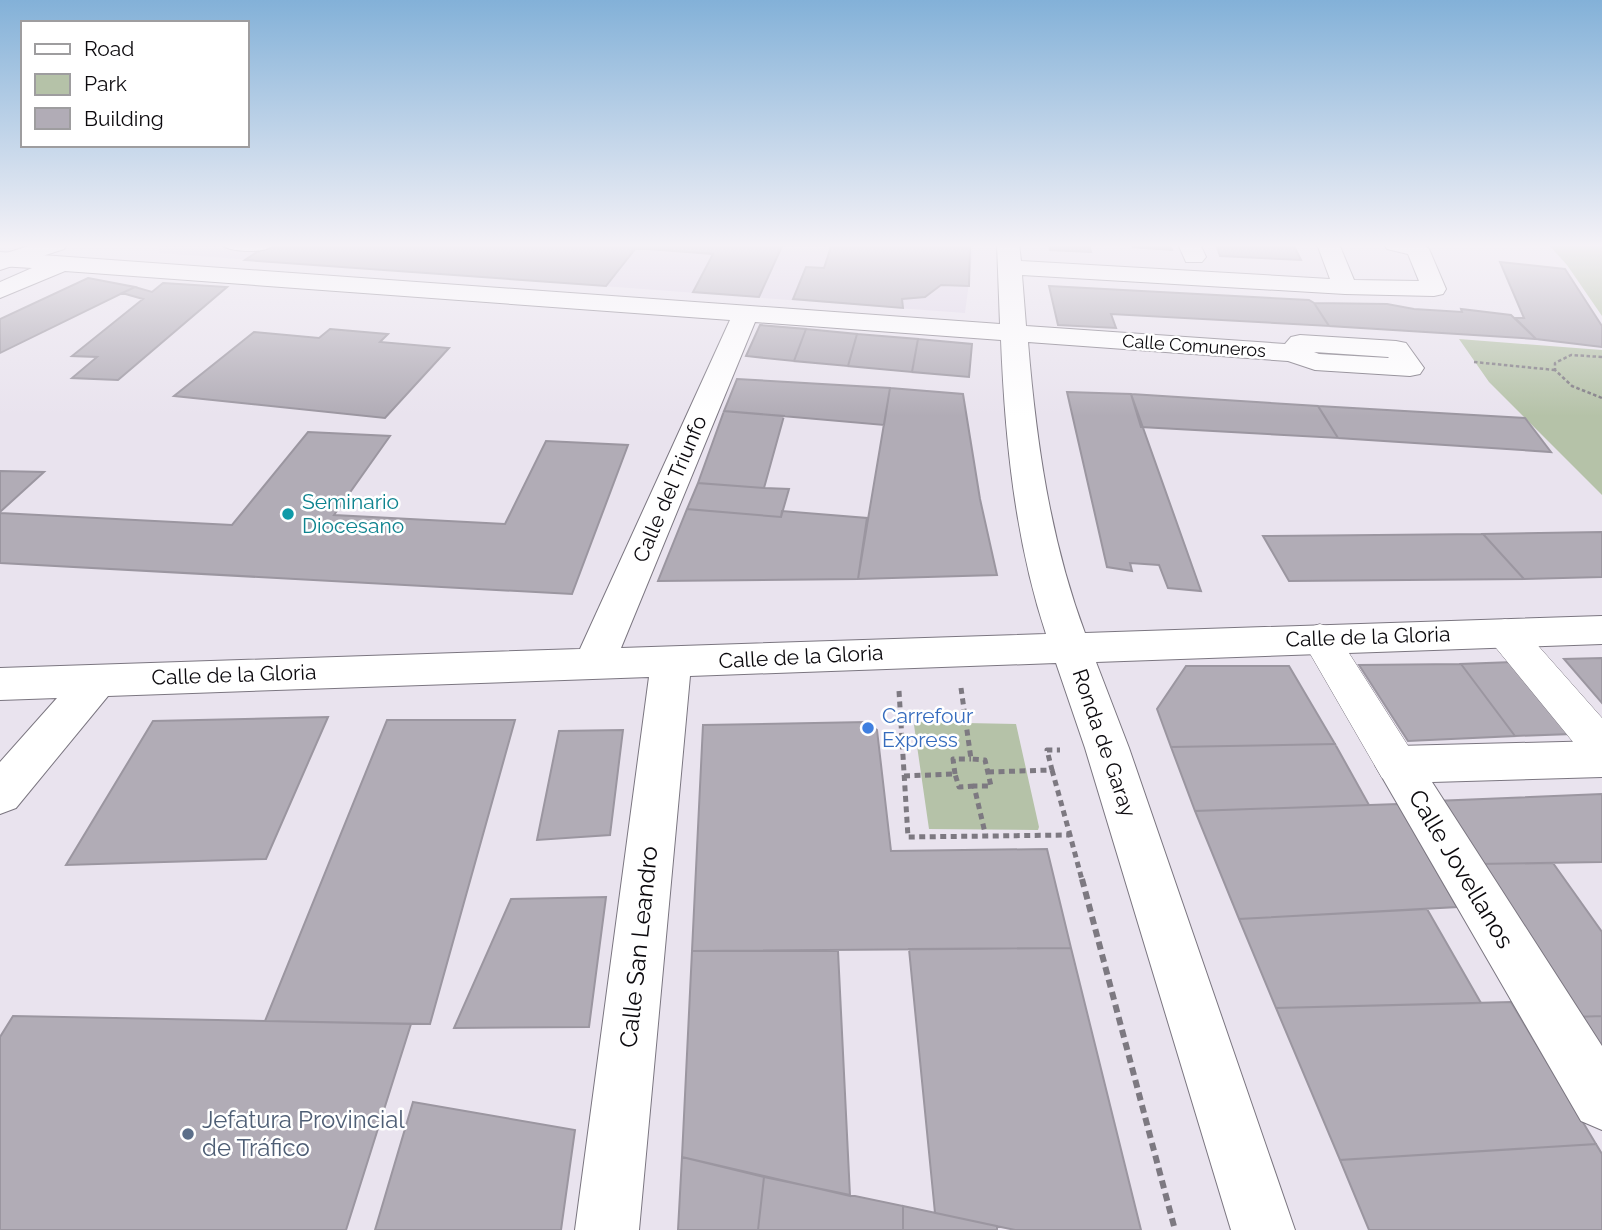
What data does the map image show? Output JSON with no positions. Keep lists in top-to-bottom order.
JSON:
{
  "streets": {
    "street": [
      "Calle Comuneros",
      "Calle del Triunfo",
      "Calle de la Gloria",
      "Ronda de Garay",
      "Calle Jovellanos",
      "Calle San Leandro"
    ]
  },
  "crossings": [
    ["Calle Comuneros", "Calle del Triunfo"],
    ["Calle Comuneros", "Ronda de Garay"],
    ["Calle del Triunfo", "Calle de la Gloria"],
    ["Calle de la Gloria", "Ronda de Garay"],
    ["Calle de la Gloria", "Calle Jovellanos"],
    ["Calle de la Gloria", "Calle San Leandro"]
  ],
  "places": ["Seminario Diocesano", "Carrefour Express", "Jefatura Provincial de Tráfico"],
  "legend": ["Road", "Park", "Building"]
}
